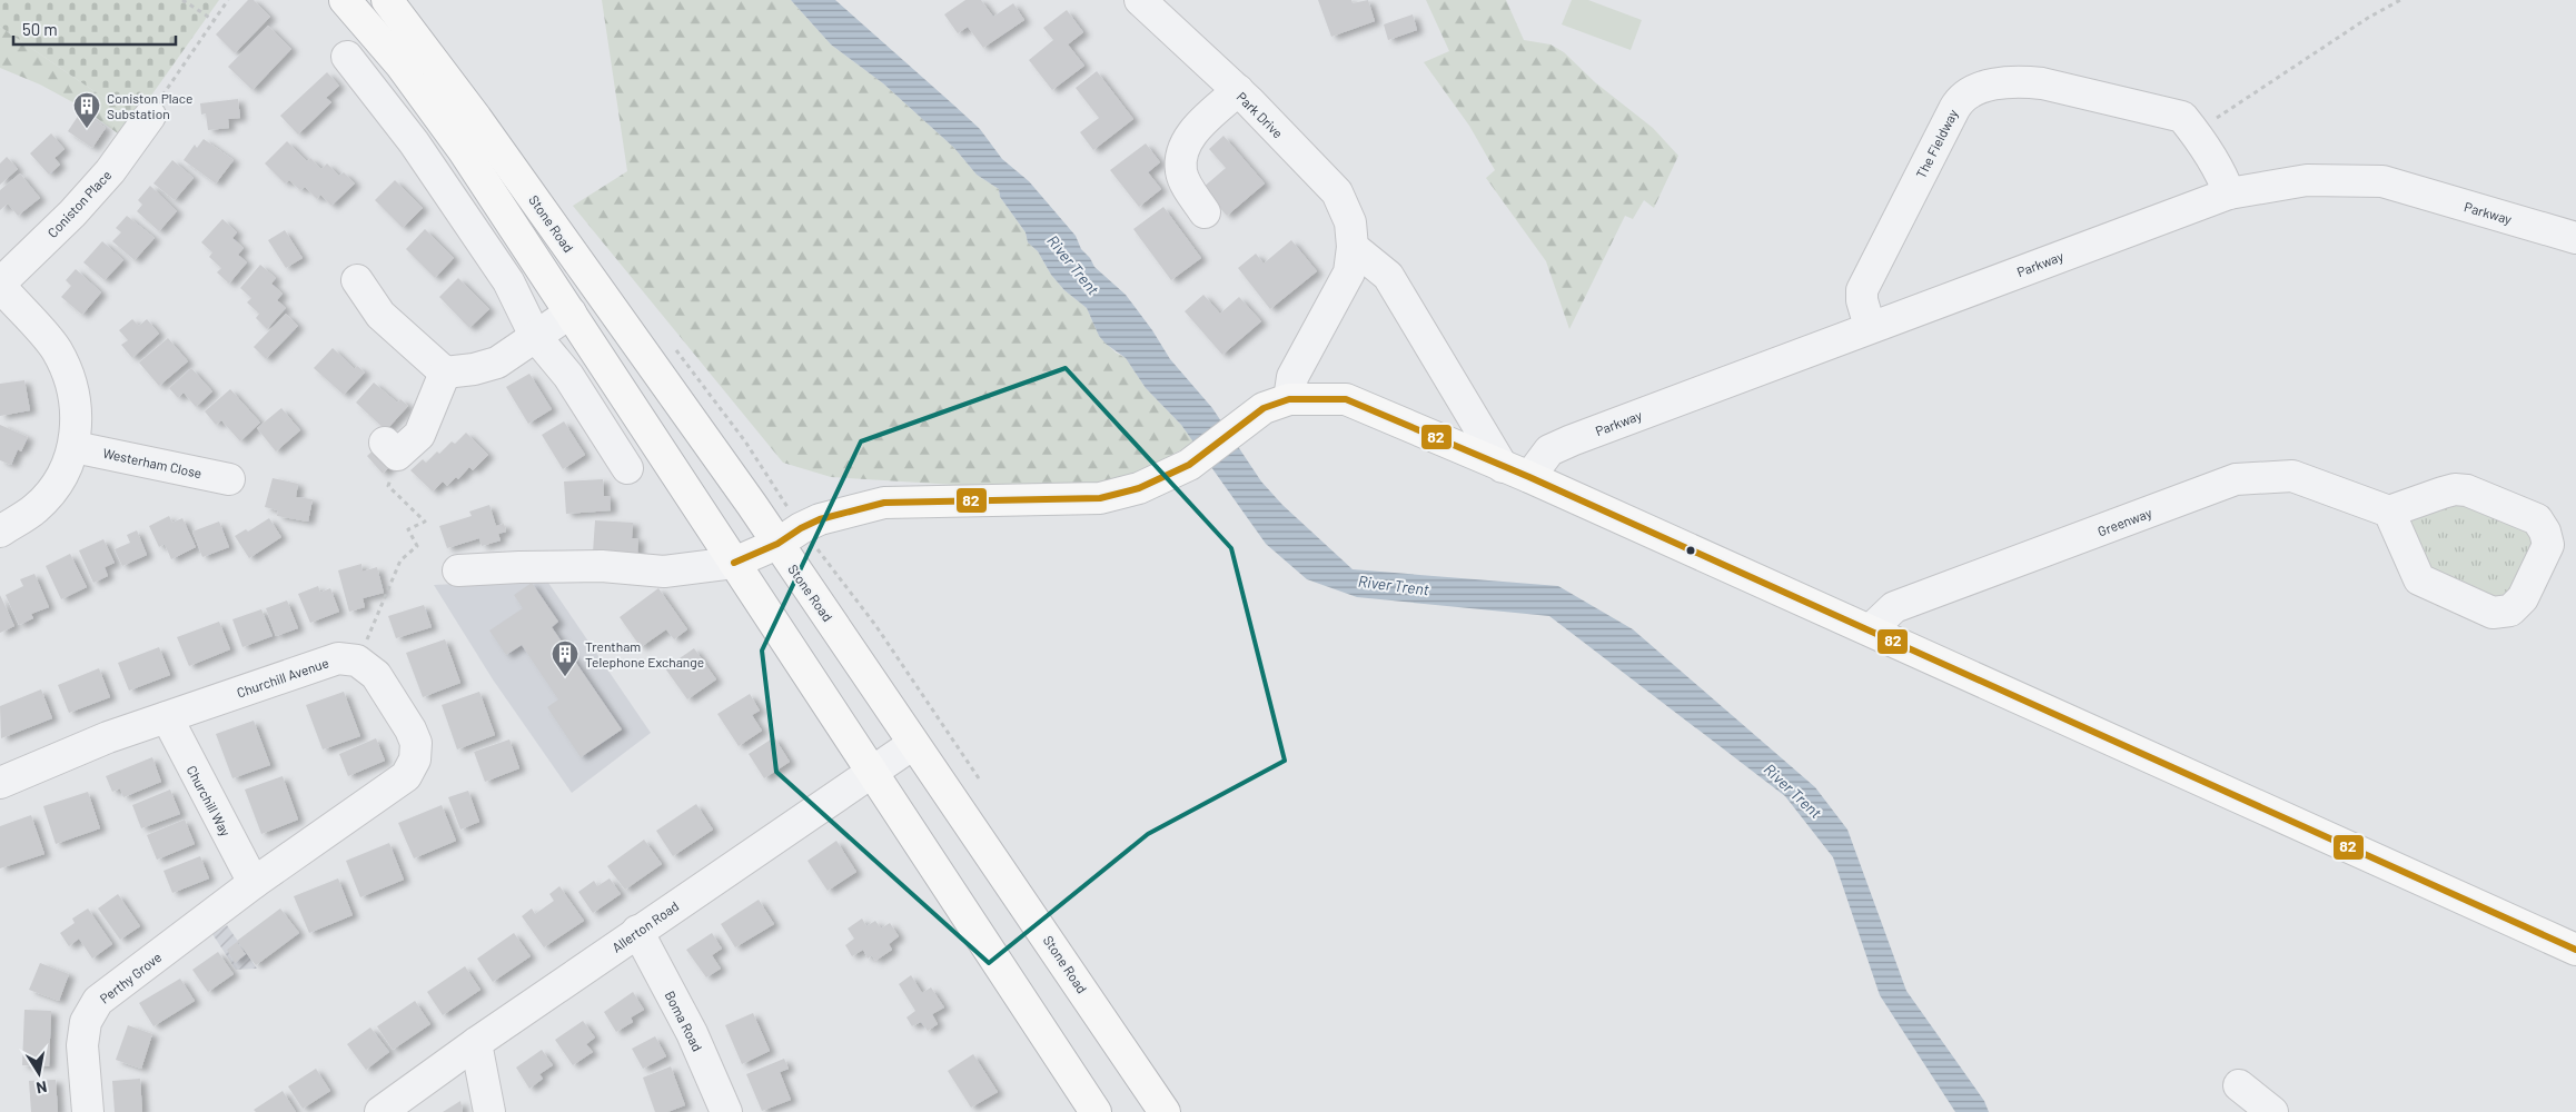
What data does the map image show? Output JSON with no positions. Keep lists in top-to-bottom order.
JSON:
{
  "streets": {
    "main road": ["Stone Road"],
    "street": [
      "Park Drive",
      "The Fieldway",
      "Coniston Place",
      "Parkway",
      "Westerham Close",
      "Greenway",
      "Churchill Avenue",
      "Churchill Way",
      "Allerton Road",
      "Perthy Grove",
      "Boma Road"
    ]
  },
  "crossings": [
    ["The Fieldway", "Parkway"],
    ["Stone Road", "Allerton Road"],
    ["Churchill Avenue", "Churchill Way"],
    ["Churchill Way", "Perthy Grove"],
    ["Allerton Road", "Boma Road"]
  ],
  "water": ["River Trent"],
  "places": {
    "building": ["Coniston Place Substation", "Trentham Telephone Exchange"]
  },
  "lines": ["transit line 82"],
  "scale_bar": "50 m",
  "north": "bottom"
}
